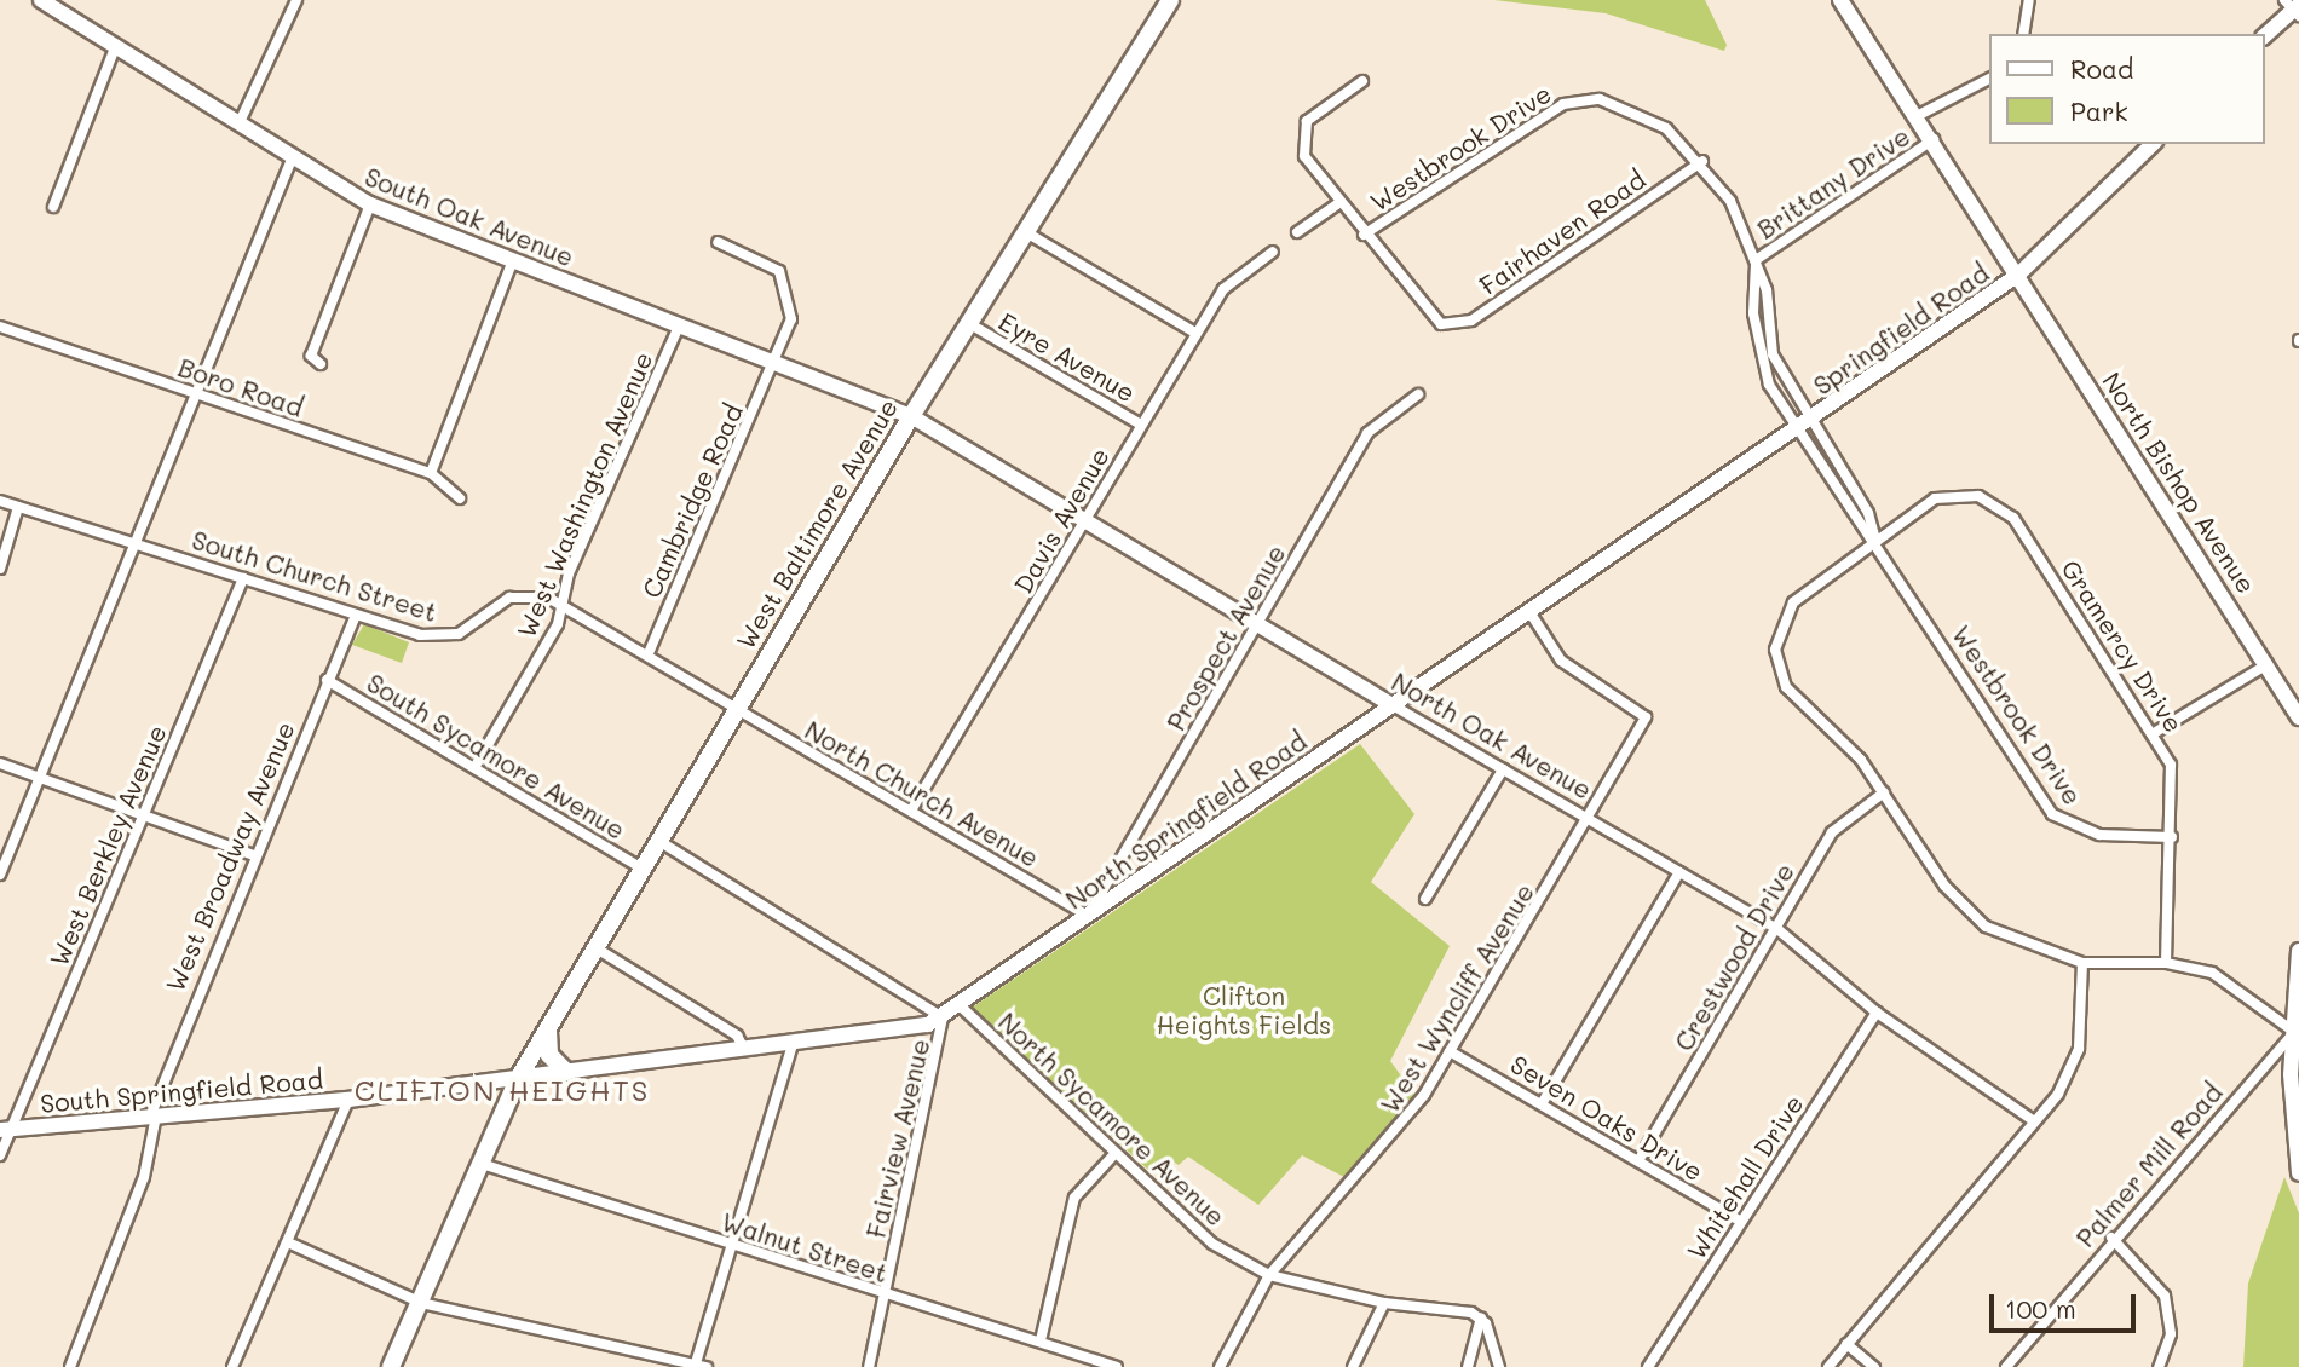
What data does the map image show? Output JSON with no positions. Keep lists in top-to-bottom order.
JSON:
{
  "streets": {
    "main road": [
      "South Oak Avenue",
      "Springfield Road",
      "North Bishop Avenue",
      "West Baltimore Avenue",
      "North Oak Avenue",
      "North Springfield Road",
      "South Springfield Road"
    ],
    "street": [
      "Westbrook Drive",
      "Brittany Drive",
      "Fairhaven Road",
      "Eyre Avenue",
      "Boro Road",
      "West Washington Avenue",
      "Cambridge Road",
      "Davis Avenue",
      "South Church Street",
      "Prospect Avenue",
      "Gramercy Drive",
      "South Sycamore Avenue",
      "North Church Avenue",
      "West Berkley Avenue",
      "West Broadway Avenue",
      "Crestwood Drive",
      "West Wyncliff Avenue",
      "Seven Oaks Drive",
      "North Sycamore Avenue",
      "Fairview Avenue",
      "Palmer Mill Road",
      "Whitehall Drive",
      "Walnut Street"
    ]
  },
  "crossings": [
    ["Westbrook Drive", "Brittany Drive"],
    ["Westbrook Drive", "Fairhaven Road"],
    ["Westbrook Drive", "Springfield Road"],
    ["Westbrook Drive", "Gramercy Drive"],
    ["Westbrook Drive", "North Springfield Road"],
    ["Brittany Drive", "North Bishop Avenue"],
    ["South Oak Avenue", "West Washington Avenue"],
    ["South Oak Avenue", "Cambridge Road"],
    ["South Oak Avenue", "West Baltimore Avenue"],
    ["South Oak Avenue", "North Oak Avenue"],
    ["Springfield Road", "North Bishop Avenue"],
    ["Springfield Road", "North Springfield Road"],
    ["Eyre Avenue", "Davis Avenue"],
    ["Eyre Avenue", "West Baltimore Avenue"],
    ["West Washington Avenue", "South Church Street"],
    ["West Washington Avenue", "South Sycamore Avenue"],
    ["Cambridge Road", "South Church Street"],
    ["Davis Avenue", "North Oak Avenue"],
    ["Davis Avenue", "North Church Avenue"],
    ["West Baltimore Avenue", "South Church Street"],
    ["West Baltimore Avenue", "North Oak Avenue"],
    ["West Baltimore Avenue", "South Sycamore Avenue"],
    ["West Baltimore Avenue", "North Church Avenue"],
    ["West Baltimore Avenue", "North Springfield Road"],
    ["West Baltimore Avenue", "South Springfield Road"],
    ["West Baltimore Avenue", "Walnut Street"],
    ["South Church Street", "North Church Avenue"],
    ["South Church Street", "West Berkley Avenue"],
    ["South Church Street", "West Broadway Avenue"],
    ["Prospect Avenue", "North Oak Avenue"],
    ["Prospect Avenue", "North Church Avenue"],
    ["Prospect Avenue", "North Springfield Road"],
    ["Gramercy Drive", "Crestwood Drive"],
    ["North Oak Avenue", "North Springfield Road"],
    ["North Oak Avenue", "Crestwood Drive"],
    ["North Oak Avenue", "West Wyncliff Avenue"],
    ["North Oak Avenue", "Whitehall Drive"],
    ["South Sycamore Avenue", "West Broadway Avenue"],
    ["North Church Avenue", "North Springfield Road"],
    ["North Springfield Road", "West Wyncliff Avenue"],
    ["North Springfield Road", "South Springfield Road"],
    ["North Springfield Road", "North Sycamore Avenue"],
    ["North Springfield Road", "Fairview Avenue"],
    ["West Berkley Avenue", "South Springfield Road"],
    ["West Broadway Avenue", "South Springfield Road"],
    ["Crestwood Drive", "Seven Oaks Drive"],
    ["West Wyncliff Avenue", "Seven Oaks Drive"],
    ["West Wyncliff Avenue", "North Sycamore Avenue"],
    ["Seven Oaks Drive", "Whitehall Drive"],
    ["Fairview Avenue", "Walnut Street"]
  ],
  "districts": ["CLIFTON HEIGHTS"],
  "parks": ["Clifton Heights Fields"],
  "legend": ["Road", "Park"],
  "scale_bar": "100 m"
}
